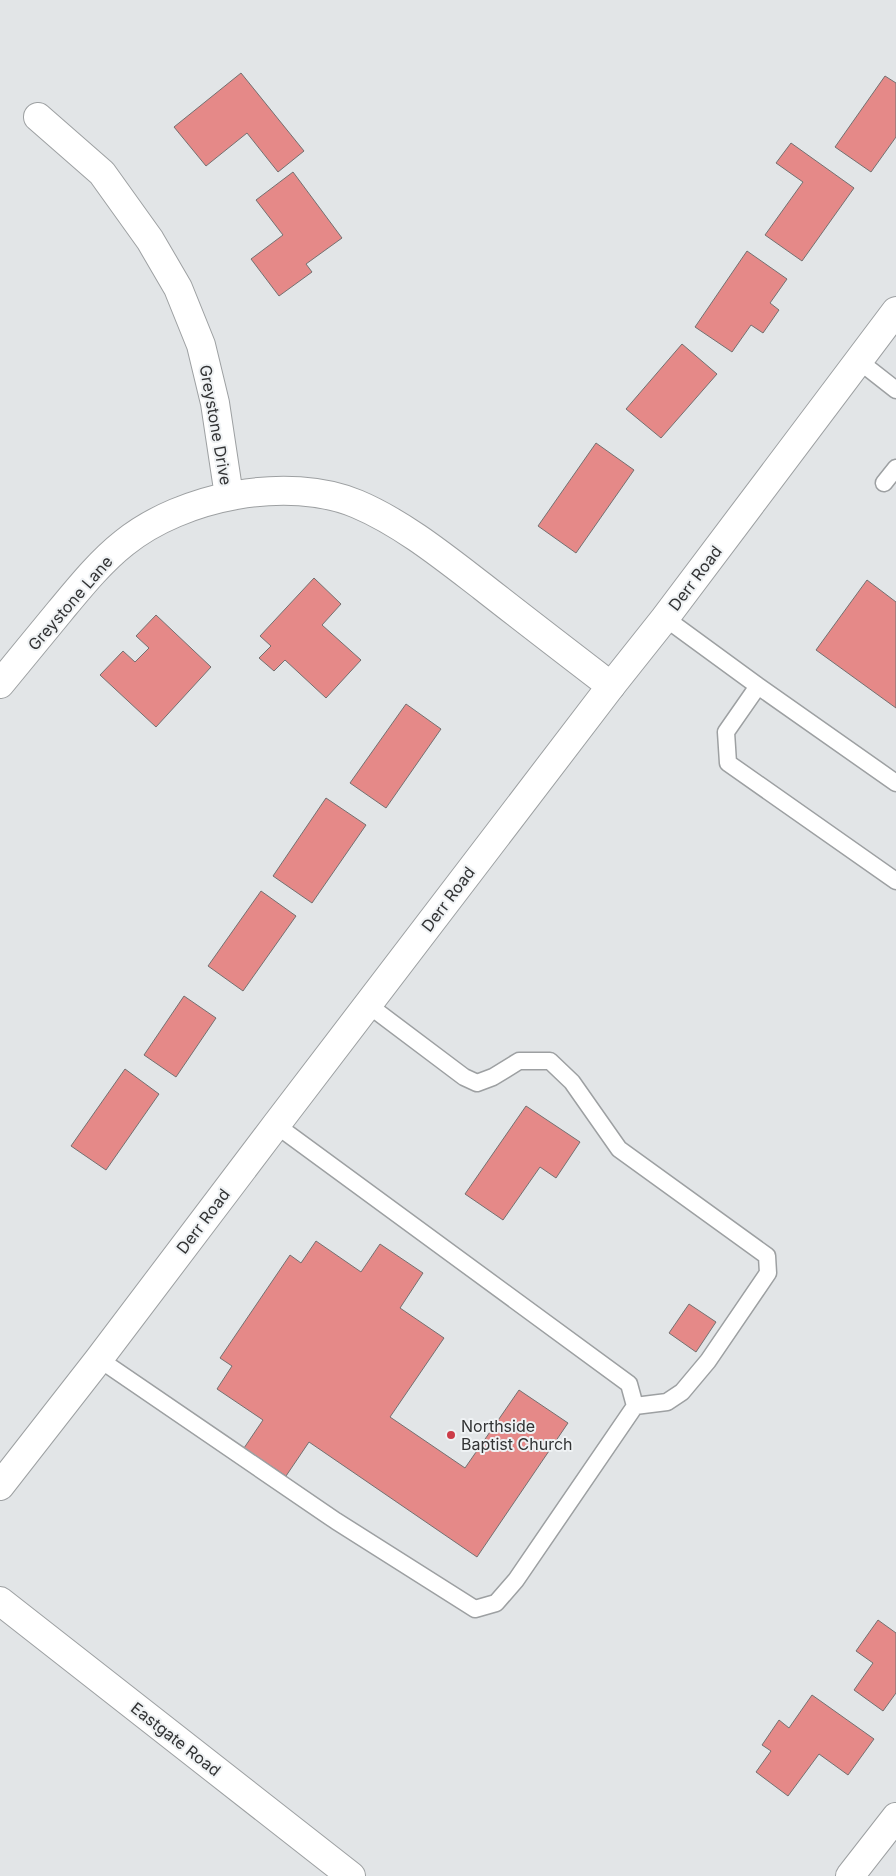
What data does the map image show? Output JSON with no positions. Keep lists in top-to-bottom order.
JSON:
{
  "streets": {
    "street": [
      "Greystone Drive",
      "Derr Road",
      "Greystone Lane",
      "Eastgate Road"
    ]
  },
  "crossings": [
    ["Greystone Drive", "Derr Road"],
    ["Greystone Drive", "Greystone Lane"]
  ],
  "places": ["Northside Baptist Church"]
}
